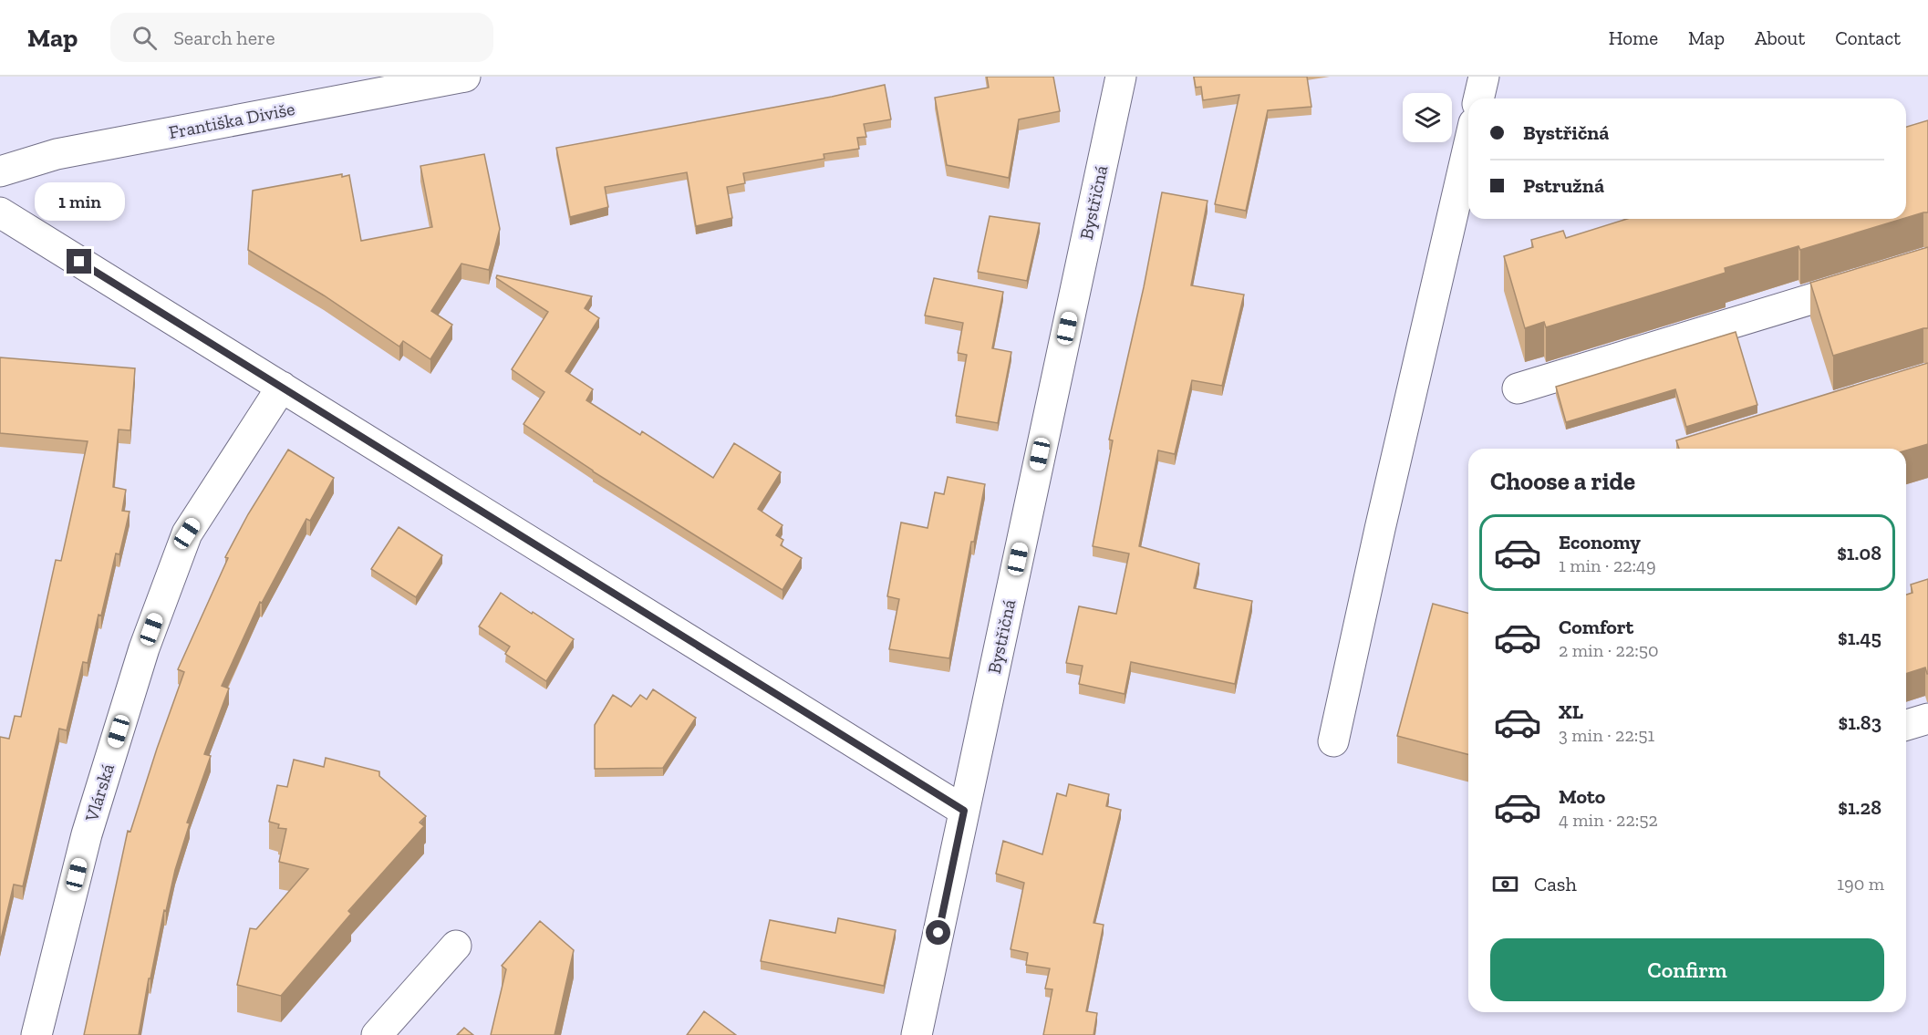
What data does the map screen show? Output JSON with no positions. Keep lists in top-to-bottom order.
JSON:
{
  "streets": {
    "street": ["Františka Diviše", "Bystřičná", "Vlárská"]
  },
  "page": {
    "header": "Map",
    "search": "Search here",
    "nav": [
      "Home",
      "Map",
      "About",
      "Contact"
    ],
    "banner": ["Bystřičná", "Pstružná"],
    "bubble": "1 min",
    "heading": "Choose a ride",
    "list": [
      {
        "name": "Economy",
        "note": "1 min · 22:49",
        "value": "$1.08"
      },
      {
        "name": "Comfort",
        "note": "2 min · 22:50",
        "value": "$1.45"
      },
      {
        "name": "XL",
        "note": "3 min · 22:51",
        "value": "$1.83"
      },
      {
        "name": "Moto",
        "note": "4 min · 22:52",
        "value": "$1.28"
      }
    ],
    "pay": ["Cash", "190 m"],
    "buttons": "Confirm"
  }
}
